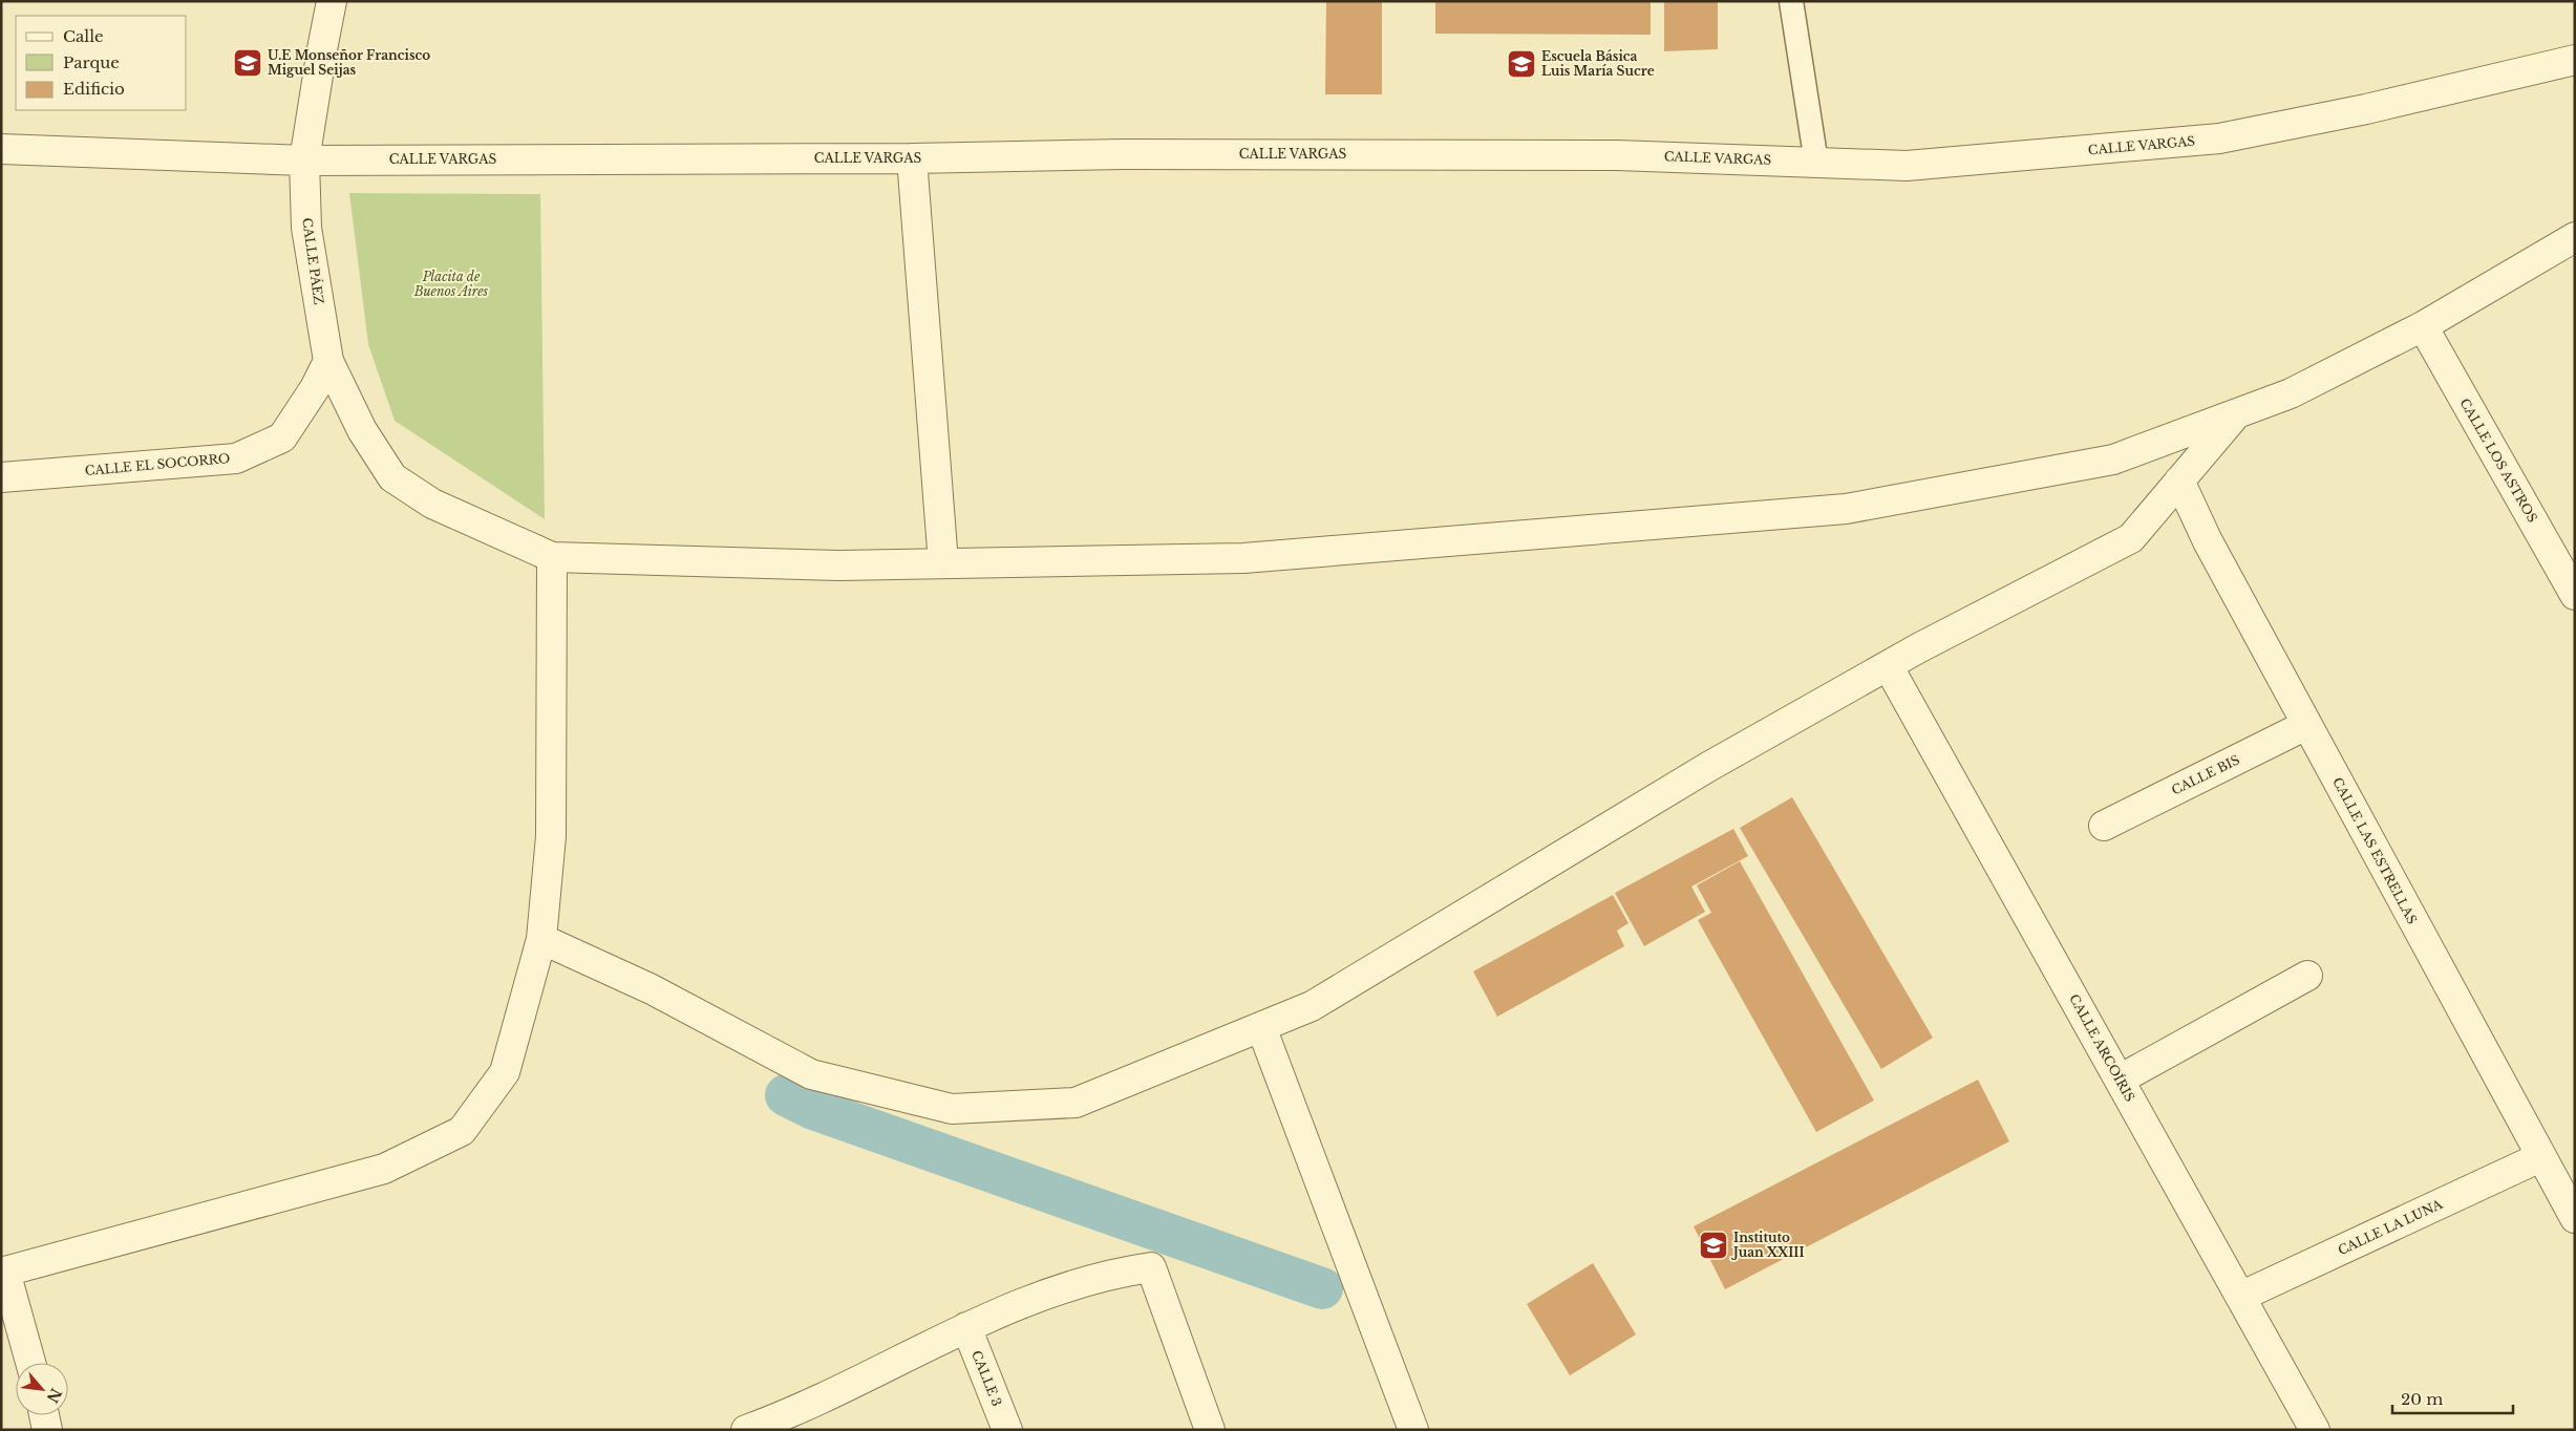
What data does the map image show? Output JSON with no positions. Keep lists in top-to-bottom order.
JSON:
{
  "streets": {
    "street": [
      "CALLE VARGAS",
      "CALLE PÁEZ",
      "CALLE LOS ASTROS",
      "CALLE EL SOCORRO",
      "CALLE BIS",
      "CALLE LAS ESTRELLAS",
      "CALLE ARCOÍRIS",
      "CALLE LA LUNA",
      "CALLE 3"
    ]
  },
  "crossings": [
    ["CALLE VARGAS", "CALLE PÁEZ"],
    ["CALLE PÁEZ", "CALLE EL SOCORRO"],
    ["CALLE BIS", "CALLE LAS ESTRELLAS"],
    ["CALLE LAS ESTRELLAS", "CALLE LA LUNA"],
    ["CALLE ARCOÍRIS", "CALLE LA LUNA"]
  ],
  "parks": ["Placita de Buenos Aires"],
  "places": {
    "school or university": ["U.E Monseñor Francisco Miguel Seijas", "Escuela Básica Luis María Sucre", "Instituto Juan XXIII"]
  },
  "legend": ["Calle", "Parque", "Edificio"],
  "scale_bar": "20 m",
  "north": "bottom right"
}
